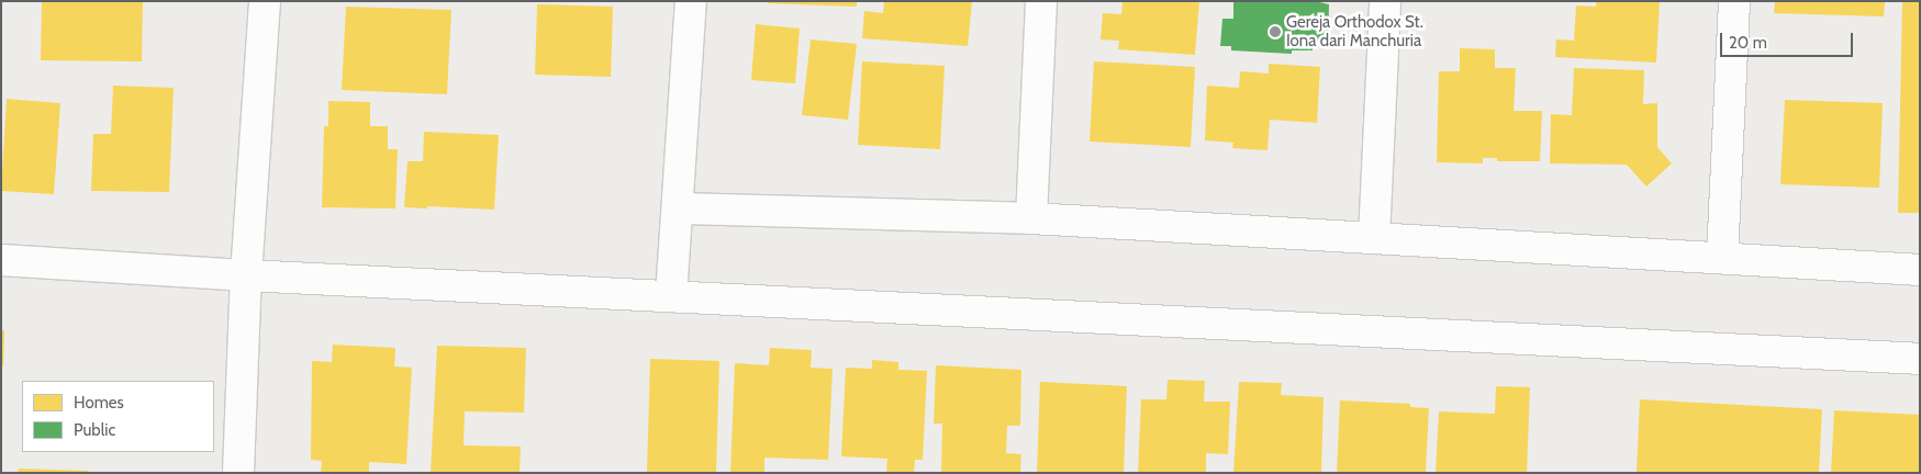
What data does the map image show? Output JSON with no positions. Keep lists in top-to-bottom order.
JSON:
{
  "places": ["Gereja Orthodox St. Iona dari Manchuria"],
  "legend": ["Homes", "Public"],
  "scale_bar": "20 m"
}
